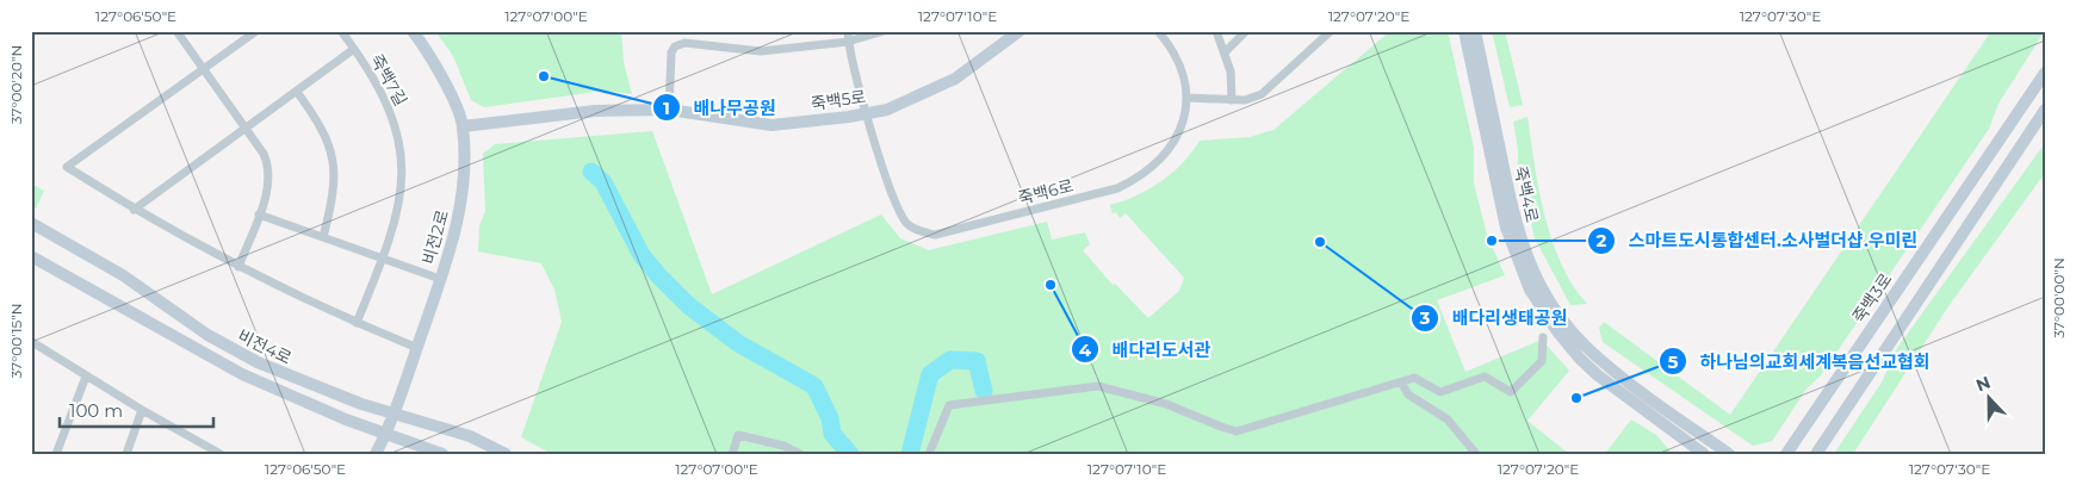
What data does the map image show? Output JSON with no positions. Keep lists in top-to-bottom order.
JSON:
{
  "streets": {
    "street": [
      "죽백7길",
      "죽백5로",
      "죽백6로",
      "죽백4로",
      "비전2로",
      "죽백3로",
      "비전4로"
    ]
  },
  "crossings": [
    ["죽백5로", "죽백6로"],
    ["죽백5로", "비전2로"],
    ["비전2로", "비전4로"]
  ],
  "places": [
    "배나무공원",
    "스마트도시통합센터.소사벌더샵.우미린",
    "배다리생태공원",
    "배다리도서관",
    "하나님의교회세계복음선교협회"
  ],
  "scale_bar": "100 m",
  "north": "top",
  "coordinates": [
    "127°06'50\"E",
    "127°07'00\"E",
    "127°07'10\"E",
    "127°07'20\"E",
    "127°07'30\"E",
    "37°00'20\"N",
    "37°00'00\"N",
    "37°00'15\"N"
  ]
}
